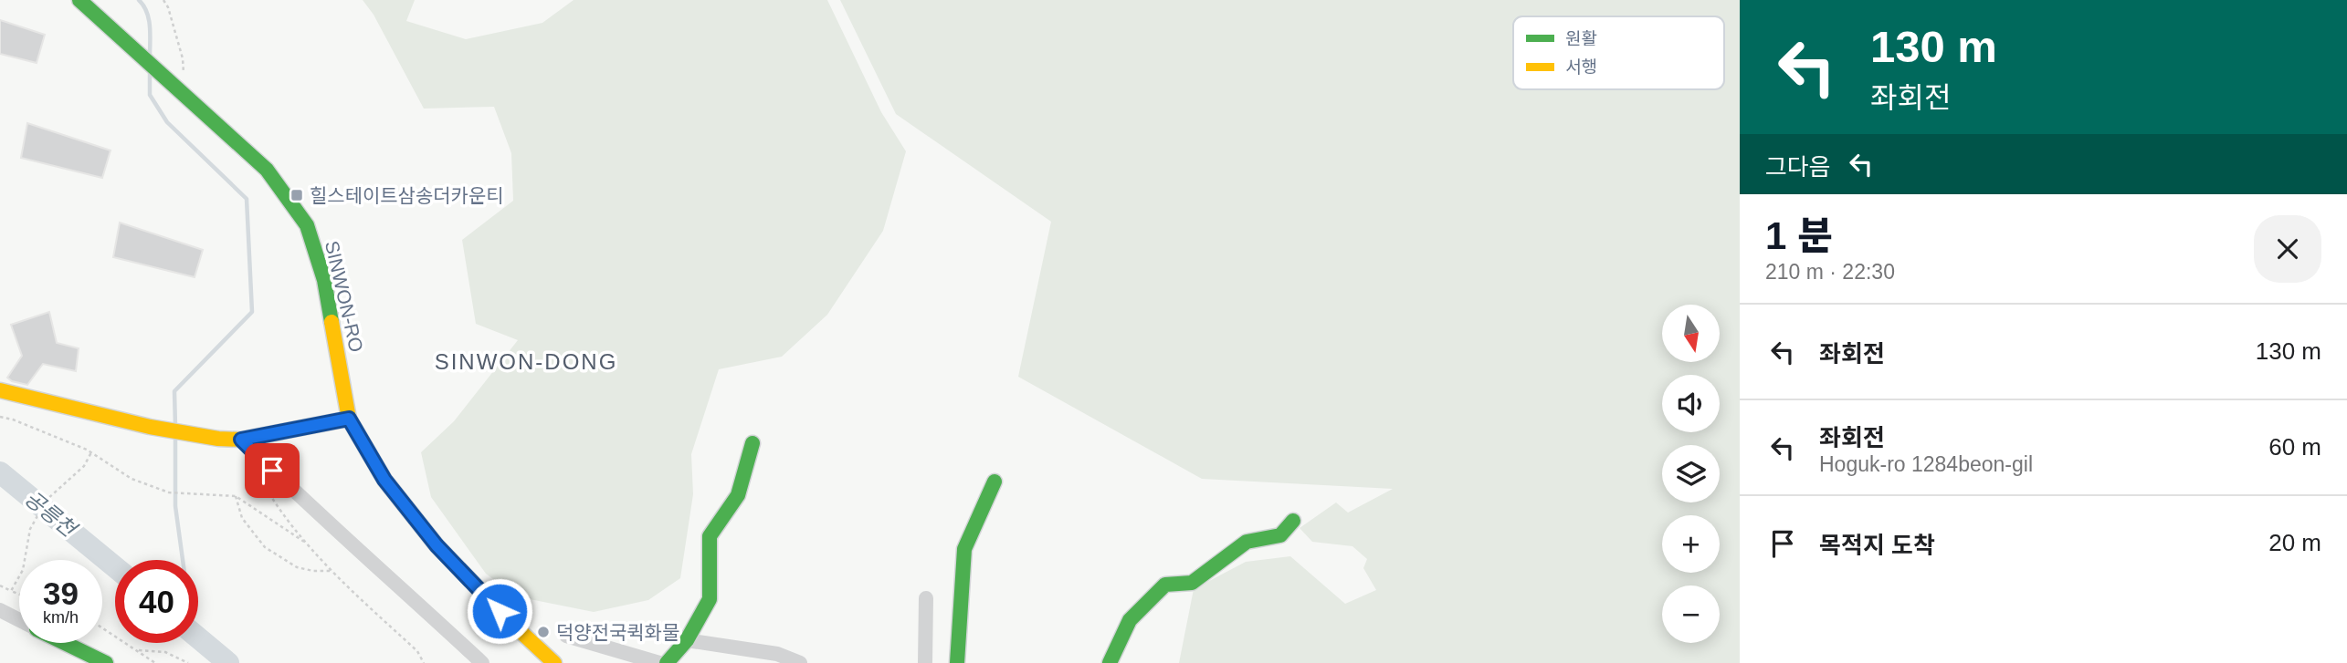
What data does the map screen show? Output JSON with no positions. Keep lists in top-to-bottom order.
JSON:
{
  "streets": {
    "street": ["SINWON-RO"]
  },
  "districts": ["SINWON-DONG"],
  "water": ["공릉천"],
  "places": {
    "transit": ["힐스테이트삼송더카운티"],
    "other": ["덕양전국퀵화물"]
  },
  "legend": ["원활", "서행"],
  "north": "bottom",
  "page": {
    "turn": ["130 m", "좌회전"],
    "then": "그다음",
    "heading": ["1 분", "210 m · 22:30"],
    "list": [
      {
        "name": "좌회전",
        "value": "130 m"
      },
      {
        "name": "좌회전",
        "note": "Hoguk-ro 1284beon-gil",
        "value": "60 m"
      },
      {
        "name": "목적지 도착",
        "value": "20 m"
      }
    ],
    "map_buttons": ["+", "−"],
    "speed": "39 km/h",
    "limit": "40"
  }
}
